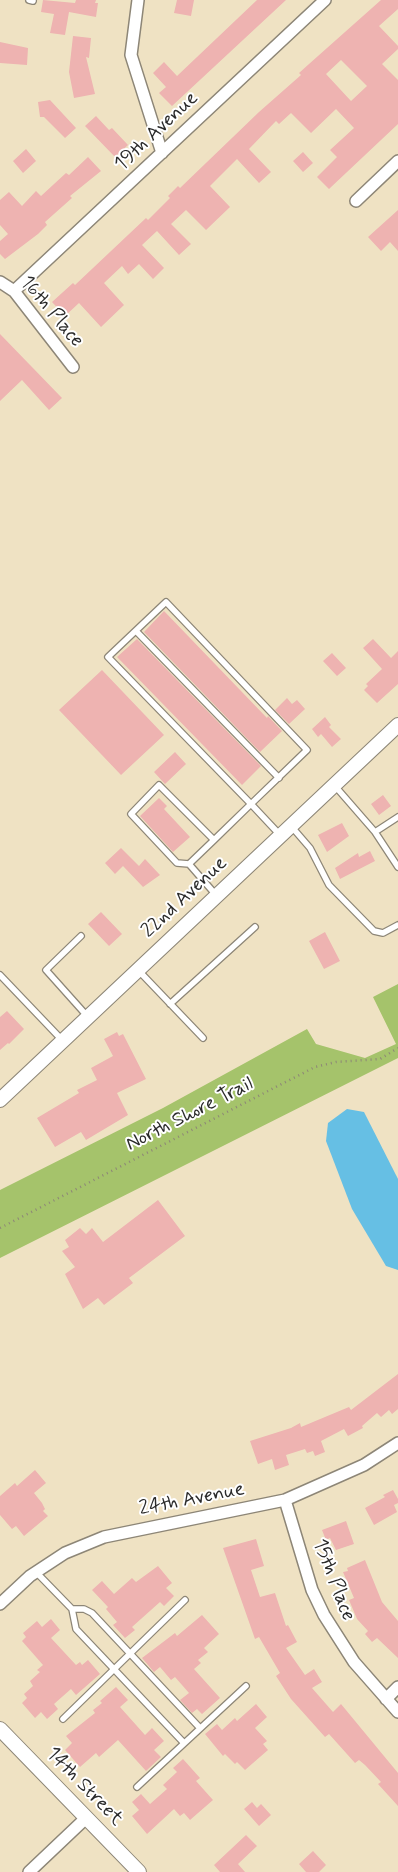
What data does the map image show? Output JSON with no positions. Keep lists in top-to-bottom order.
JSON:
{
  "streets": {
    "street": [
      "19th Avenue",
      "16th Place",
      "22nd Avenue",
      "24th Avenue",
      "15th Place",
      "14th Street"
    ],
    "path": ["North Shore Trail"]
  },
  "crossings": [
    ["19th Avenue", "16th Place"],
    ["24th Avenue", "15th Place"]
  ]
}
